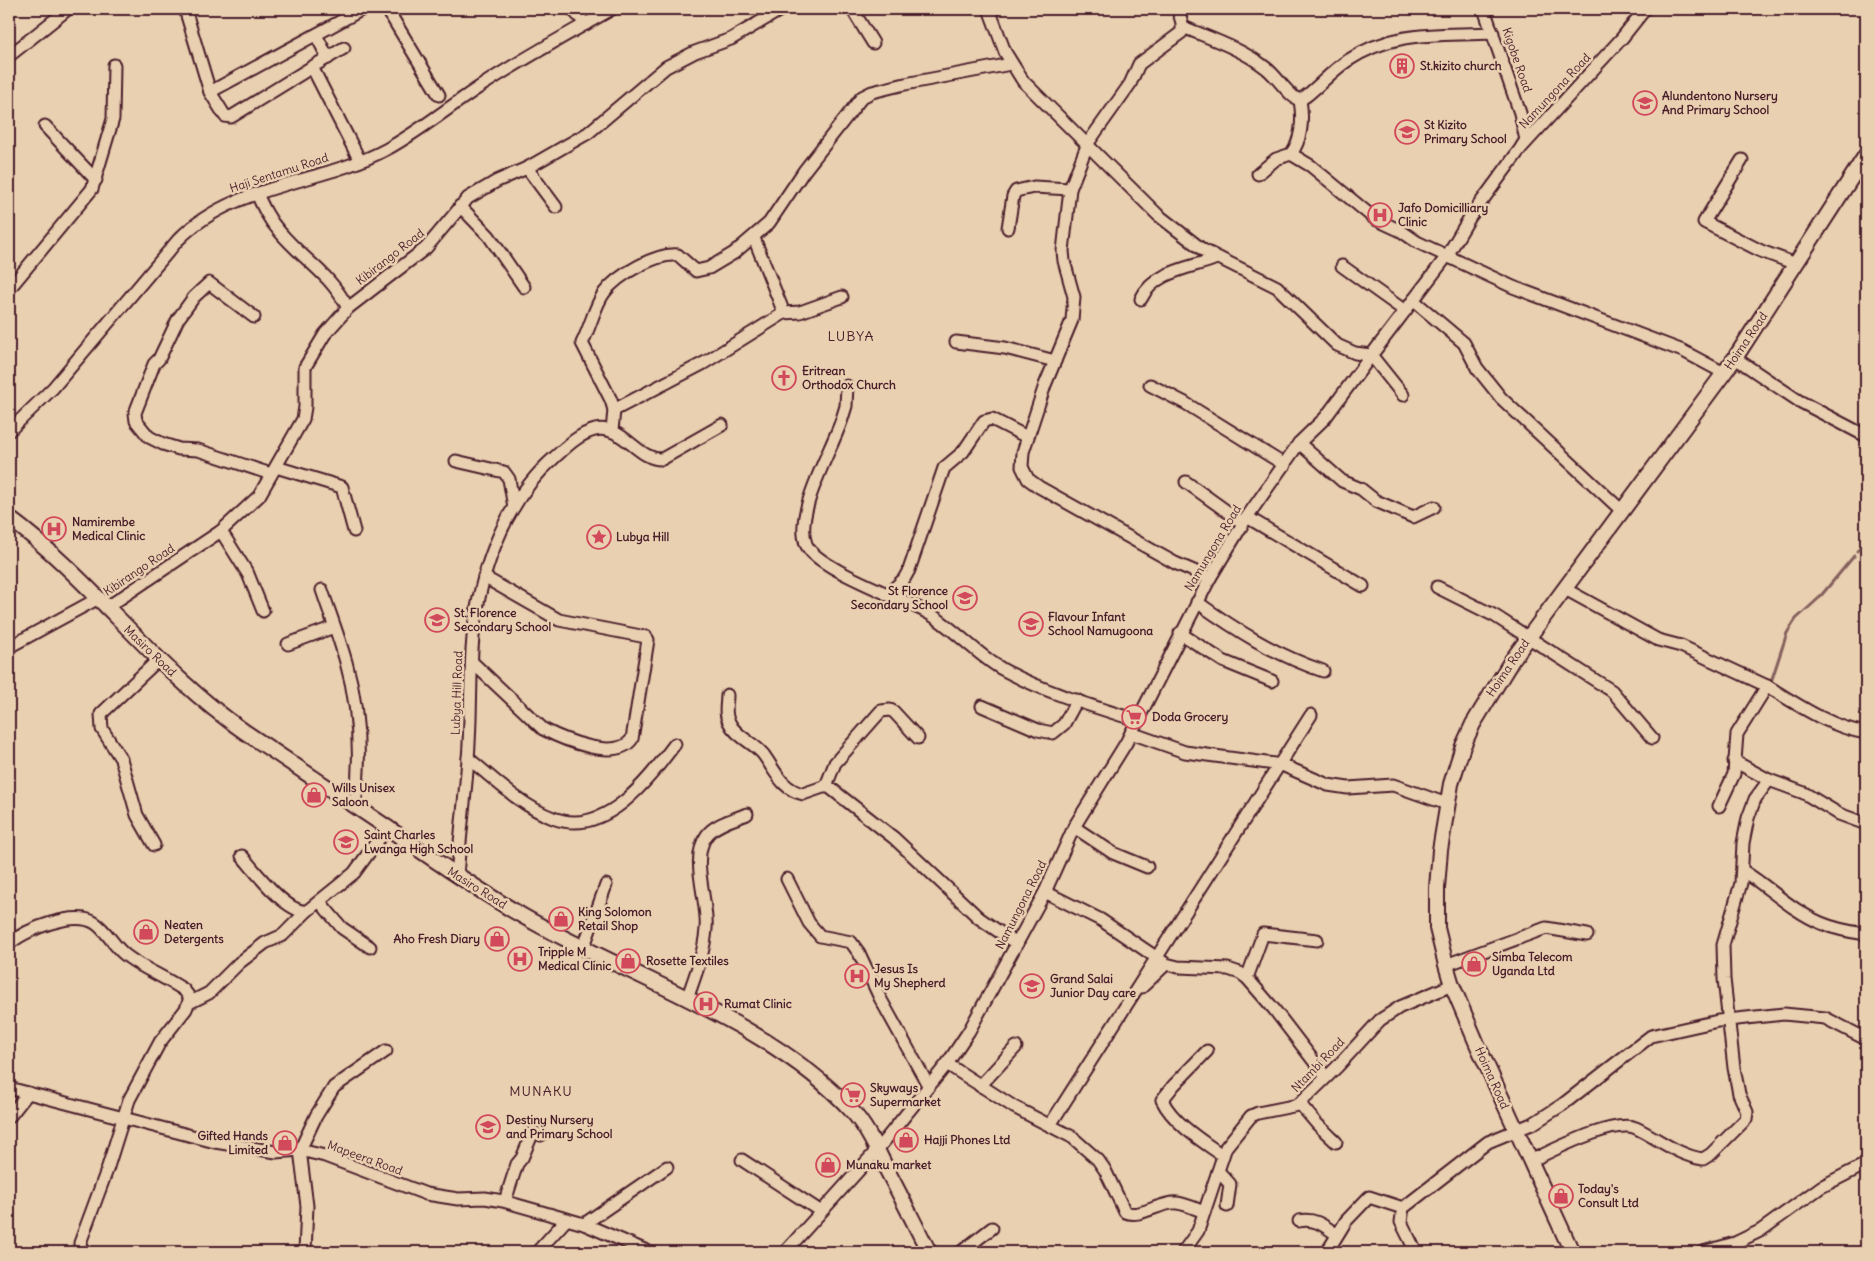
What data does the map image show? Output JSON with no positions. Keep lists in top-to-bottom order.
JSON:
{
  "streets": {
    "main road": ["Hoima Road", "Masiro Road"],
    "street": [
      "Kigobe Road",
      "Namungona Road",
      "Haji Sentamu Road",
      "Kibirango Road",
      "Lubya Hill Road",
      "Ntambi Road",
      "Mapeera Road"
    ]
  },
  "crossings": [
    ["Kigobe Road", "Namungona Road"],
    ["Namungona Road", "Masiro Road"],
    ["Kibirango Road", "Masiro Road"],
    ["Hoima Road", "Ntambi Road"],
    ["Masiro Road", "Lubya Hill Road"]
  ],
  "districts": ["LUBYA", "MUNAKU"],
  "places": {
    "building": ["St.kizito church"],
    "school or university": [
      "Alundentono Nursery And Primary School",
      "St Kizito Primary School",
      "St Florence Secondary School",
      "St. Florence Secondary School",
      "Flavour Infant School Namugoona",
      "Saint Charles Lwanga High School",
      "Grand Salai Junior Day care",
      "Destiny Nursery and Primary School"
    ],
    "hospital": [
      "Jafo Domicilliary Clinic",
      "Namirembe Medical Clinic",
      "Tripple M Medical Clinic",
      "Jesus Is My Shepherd",
      "Rumat Clinic"
    ],
    "church": ["Eritrean Orthodox Church"],
    "place": ["Lubya Hill"],
    "supermarket": ["Doda Grocery", "Skyways Supermarket"],
    "shop": [
      "Wills Unisex Saloon",
      "King Solomon Retail Shop",
      "Neaten Detergents",
      "Aho Fresh Diary",
      "Rosette Textiles",
      "Simba Telecom Uganda Ltd",
      "Hajji Phones Ltd",
      "Gifted Hands Limited",
      "Munaku market",
      "Today's Consult Ltd"
    ]
  }
}
